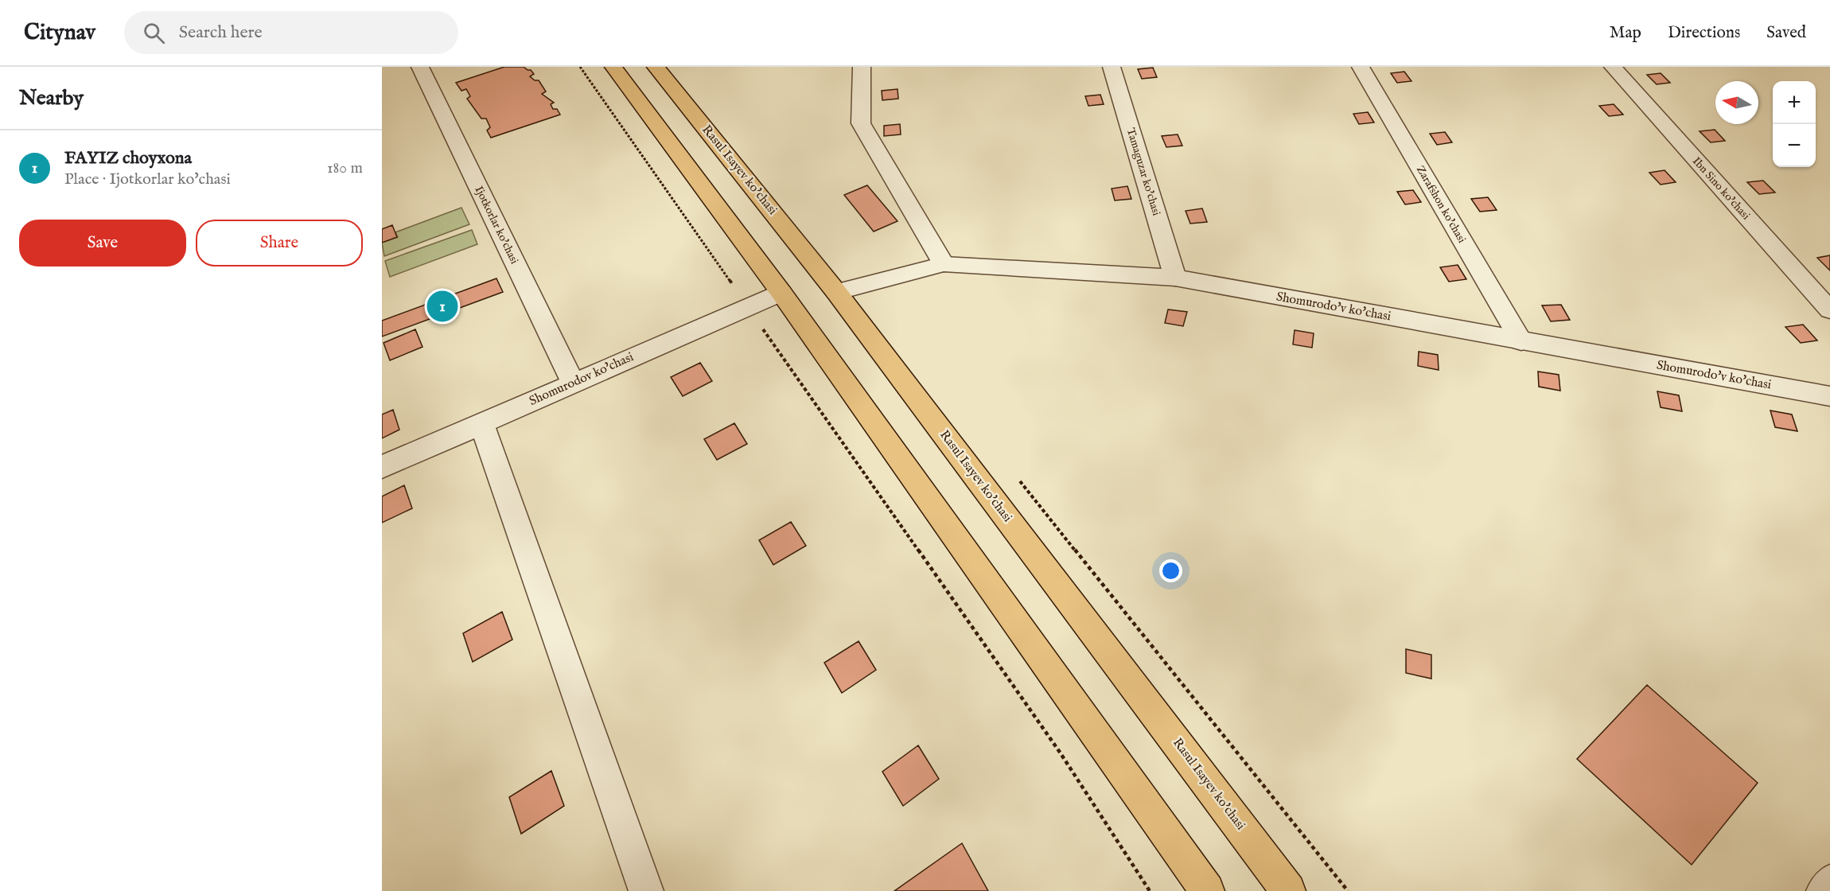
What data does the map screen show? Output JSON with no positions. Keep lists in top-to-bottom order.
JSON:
{
  "streets": {
    "main road": ["Rasul Isayev ko'chasi"],
    "street": [
      "Tamaguzar ko'chasi",
      "Ibn Sino ko'chasi",
      "Zarafshon ko'chasi",
      "Ijotkorlar ko'chasi",
      "Shomurodo'v ko'chasi",
      "Shomurodov ko'chasi"
    ]
  },
  "crossings": [
    ["Rasul Isayev ko'chasi", "Shomurodo'v ko'chasi"],
    ["Tamaguzar ko'chasi", "Shomurodo'v ko'chasi"],
    ["Zarafshon ko'chasi", "Shomurodo'v ko'chasi"],
    ["Ijotkorlar ko'chasi", "Shomurodov ko'chasi"]
  ],
  "north": "left",
  "page": {
    "header": "Citynav",
    "search": "Search here",
    "nav": ["Map", "Directions", "Saved"],
    "heading": "Nearby",
    "map_buttons": ["+", "−"],
    "list": [
      {
        "mark": "1",
        "name": "FAYIZ choyxona",
        "note": "Place · Ijotkorlar ko'chasi",
        "value": "180 m"
      }
    ],
    "buttons": ["Save", "Share"],
    "pins": "1"
  }
}
